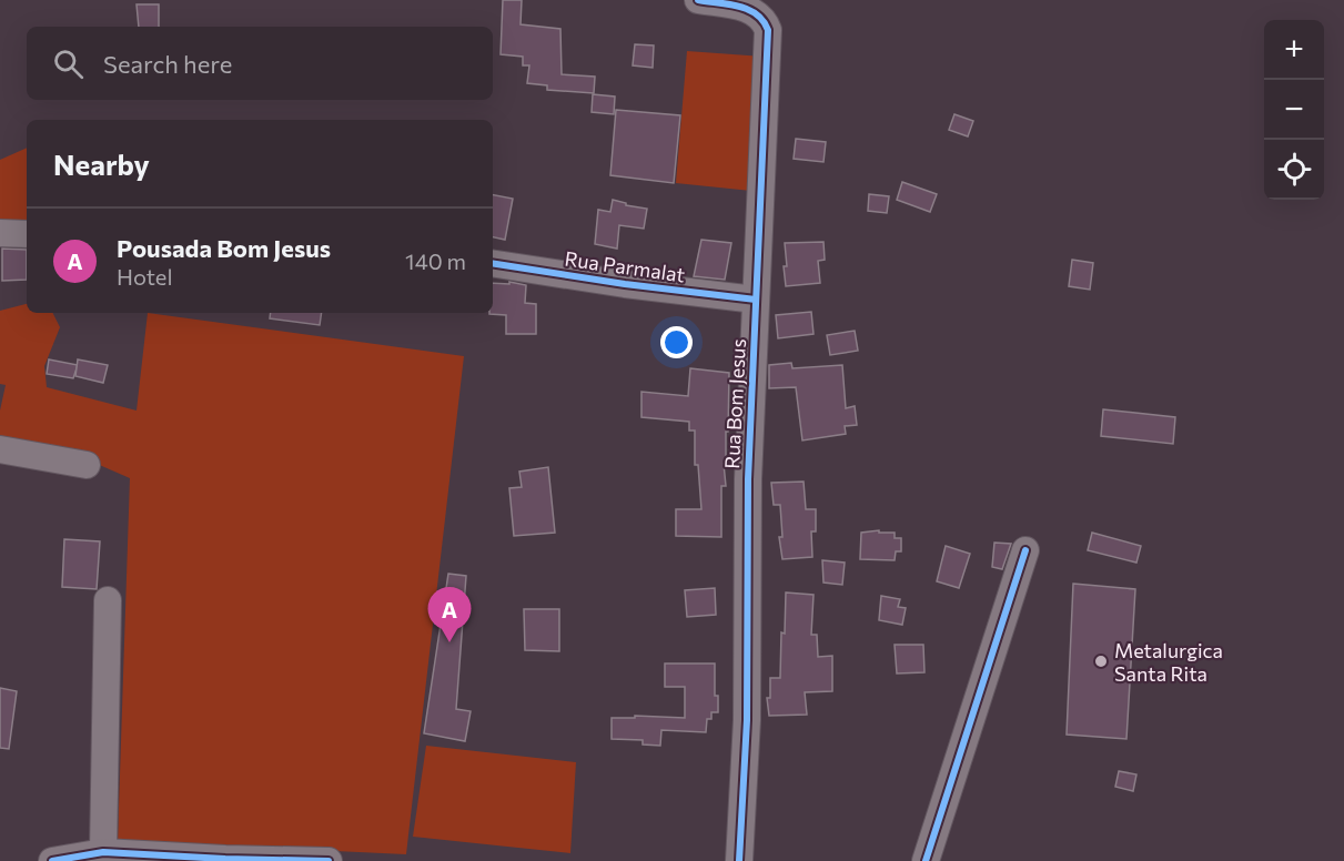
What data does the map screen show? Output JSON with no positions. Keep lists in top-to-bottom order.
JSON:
{
  "streets": {
    "street": ["Rua Parmalat", "Rua Bom Jesus"]
  },
  "crossings": [
    ["Rua Parmalat", "Rua Bom Jesus"]
  ],
  "places": ["Metalurgica Santa Rita"],
  "page": {
    "map_buttons": ["+", "−"],
    "search": "Search here",
    "heading": "Nearby",
    "list": [
      {
        "mark": "A",
        "name": "Pousada Bom Jesus",
        "note": "Hotel",
        "value": "140 m"
      }
    ],
    "pins": "A"
  }
}
